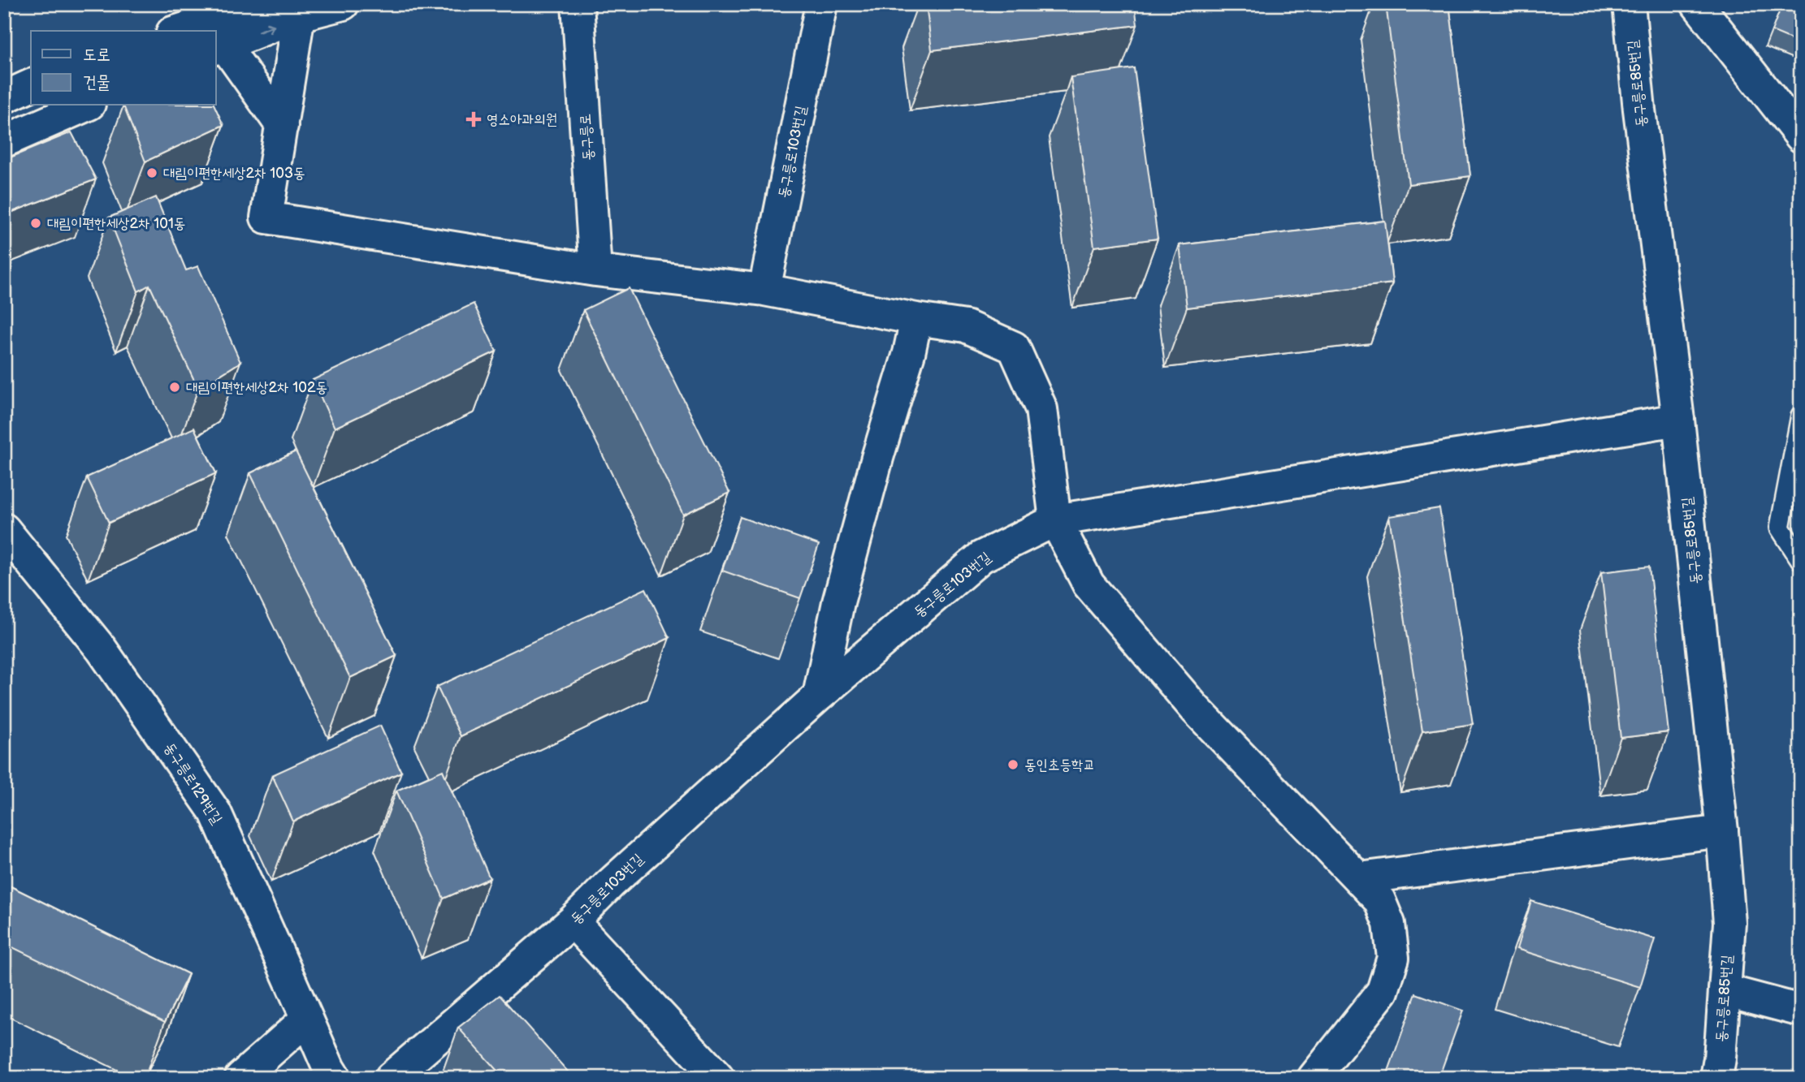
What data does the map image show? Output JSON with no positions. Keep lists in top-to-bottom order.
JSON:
{
  "streets": {
    "street": [
      "동구릉로85번길",
      "동구릉로",
      "동구릉로103번길",
      "동구릉로129번길"
    ]
  },
  "crossings": [
    ["동구릉로85번길", "동구릉로103번길"]
  ],
  "places": {
    "health": ["영소아과의원"],
    "other": [
      "대림이편한세상2차 103동",
      "대림이편한세상2차 101동",
      "대림이편한세상2차 102동",
      "동인초등학교"
    ]
  },
  "legend": ["도로", "건물"]
}
